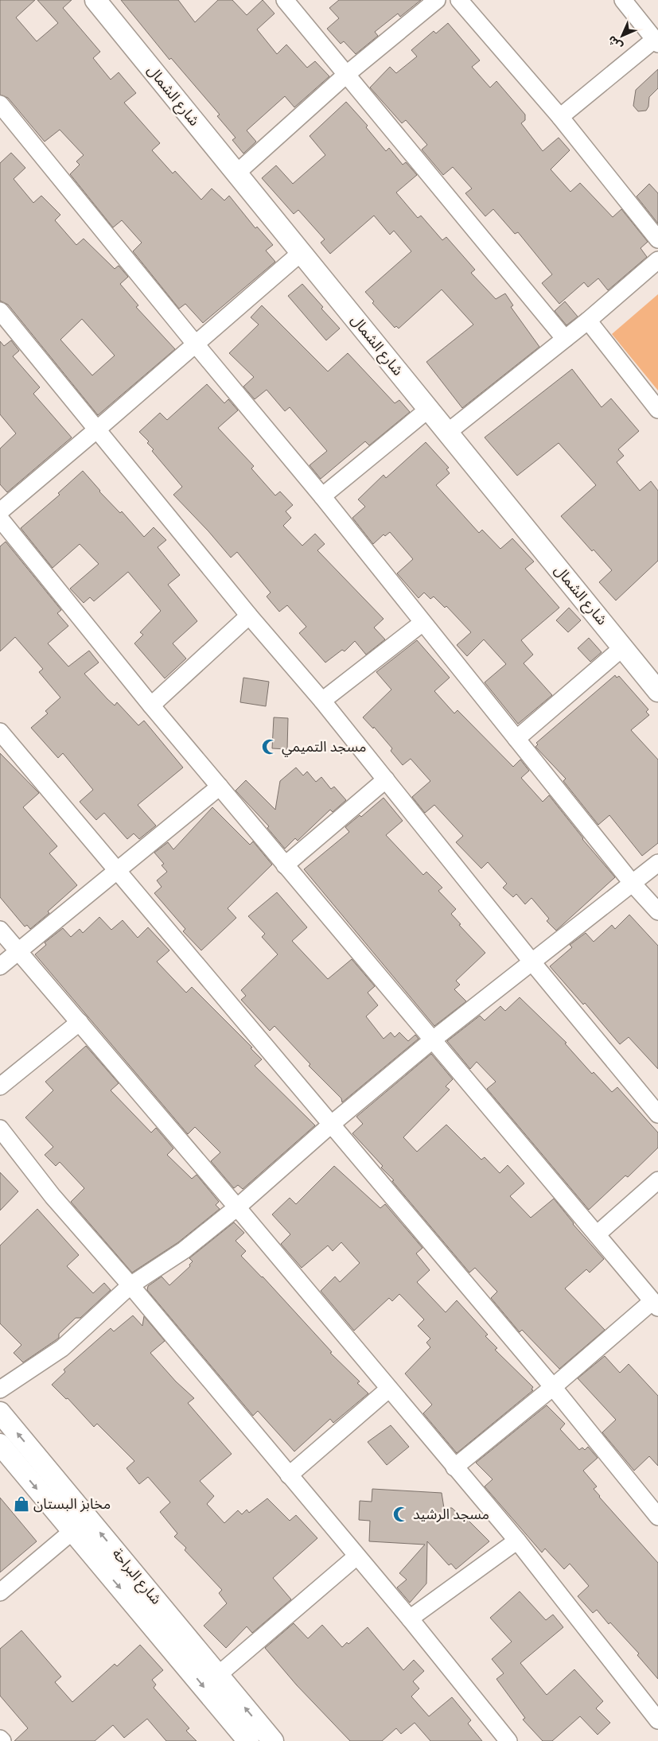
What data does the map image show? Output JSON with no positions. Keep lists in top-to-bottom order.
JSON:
{
  "streets": {
    "street": ["شارع الشمال", "شارع البراحة"]
  },
  "places": {
    "mosque": ["مسجد التميمي", "مسجد الرشيد"],
    "shop": ["مخابز البستان"]
  },
  "north": "bottom left"
}
